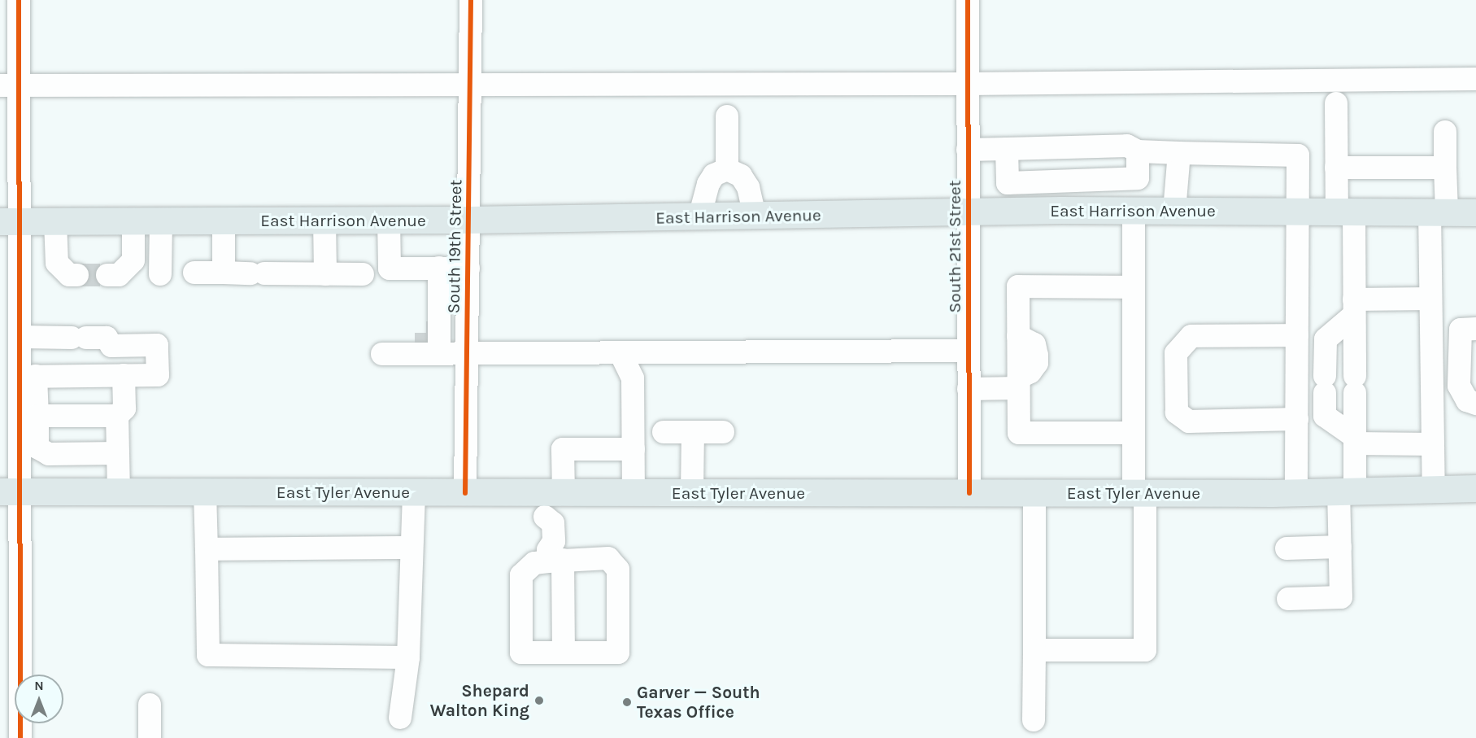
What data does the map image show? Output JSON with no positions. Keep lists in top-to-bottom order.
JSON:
{
  "streets": {
    "main road": ["East Harrison Avenue", "East Tyler Avenue"],
    "street": ["South 19th Street", "South 21st Street"]
  },
  "crossings": [
    ["East Harrison Avenue", "South 19th Street"],
    ["East Harrison Avenue", "South 21st Street"],
    ["South 19th Street", "East Tyler Avenue"],
    ["South 21st Street", "East Tyler Avenue"]
  ],
  "places": ["Shepard Walton King", "Garver — South Texas Office"],
  "north": "top"
}
